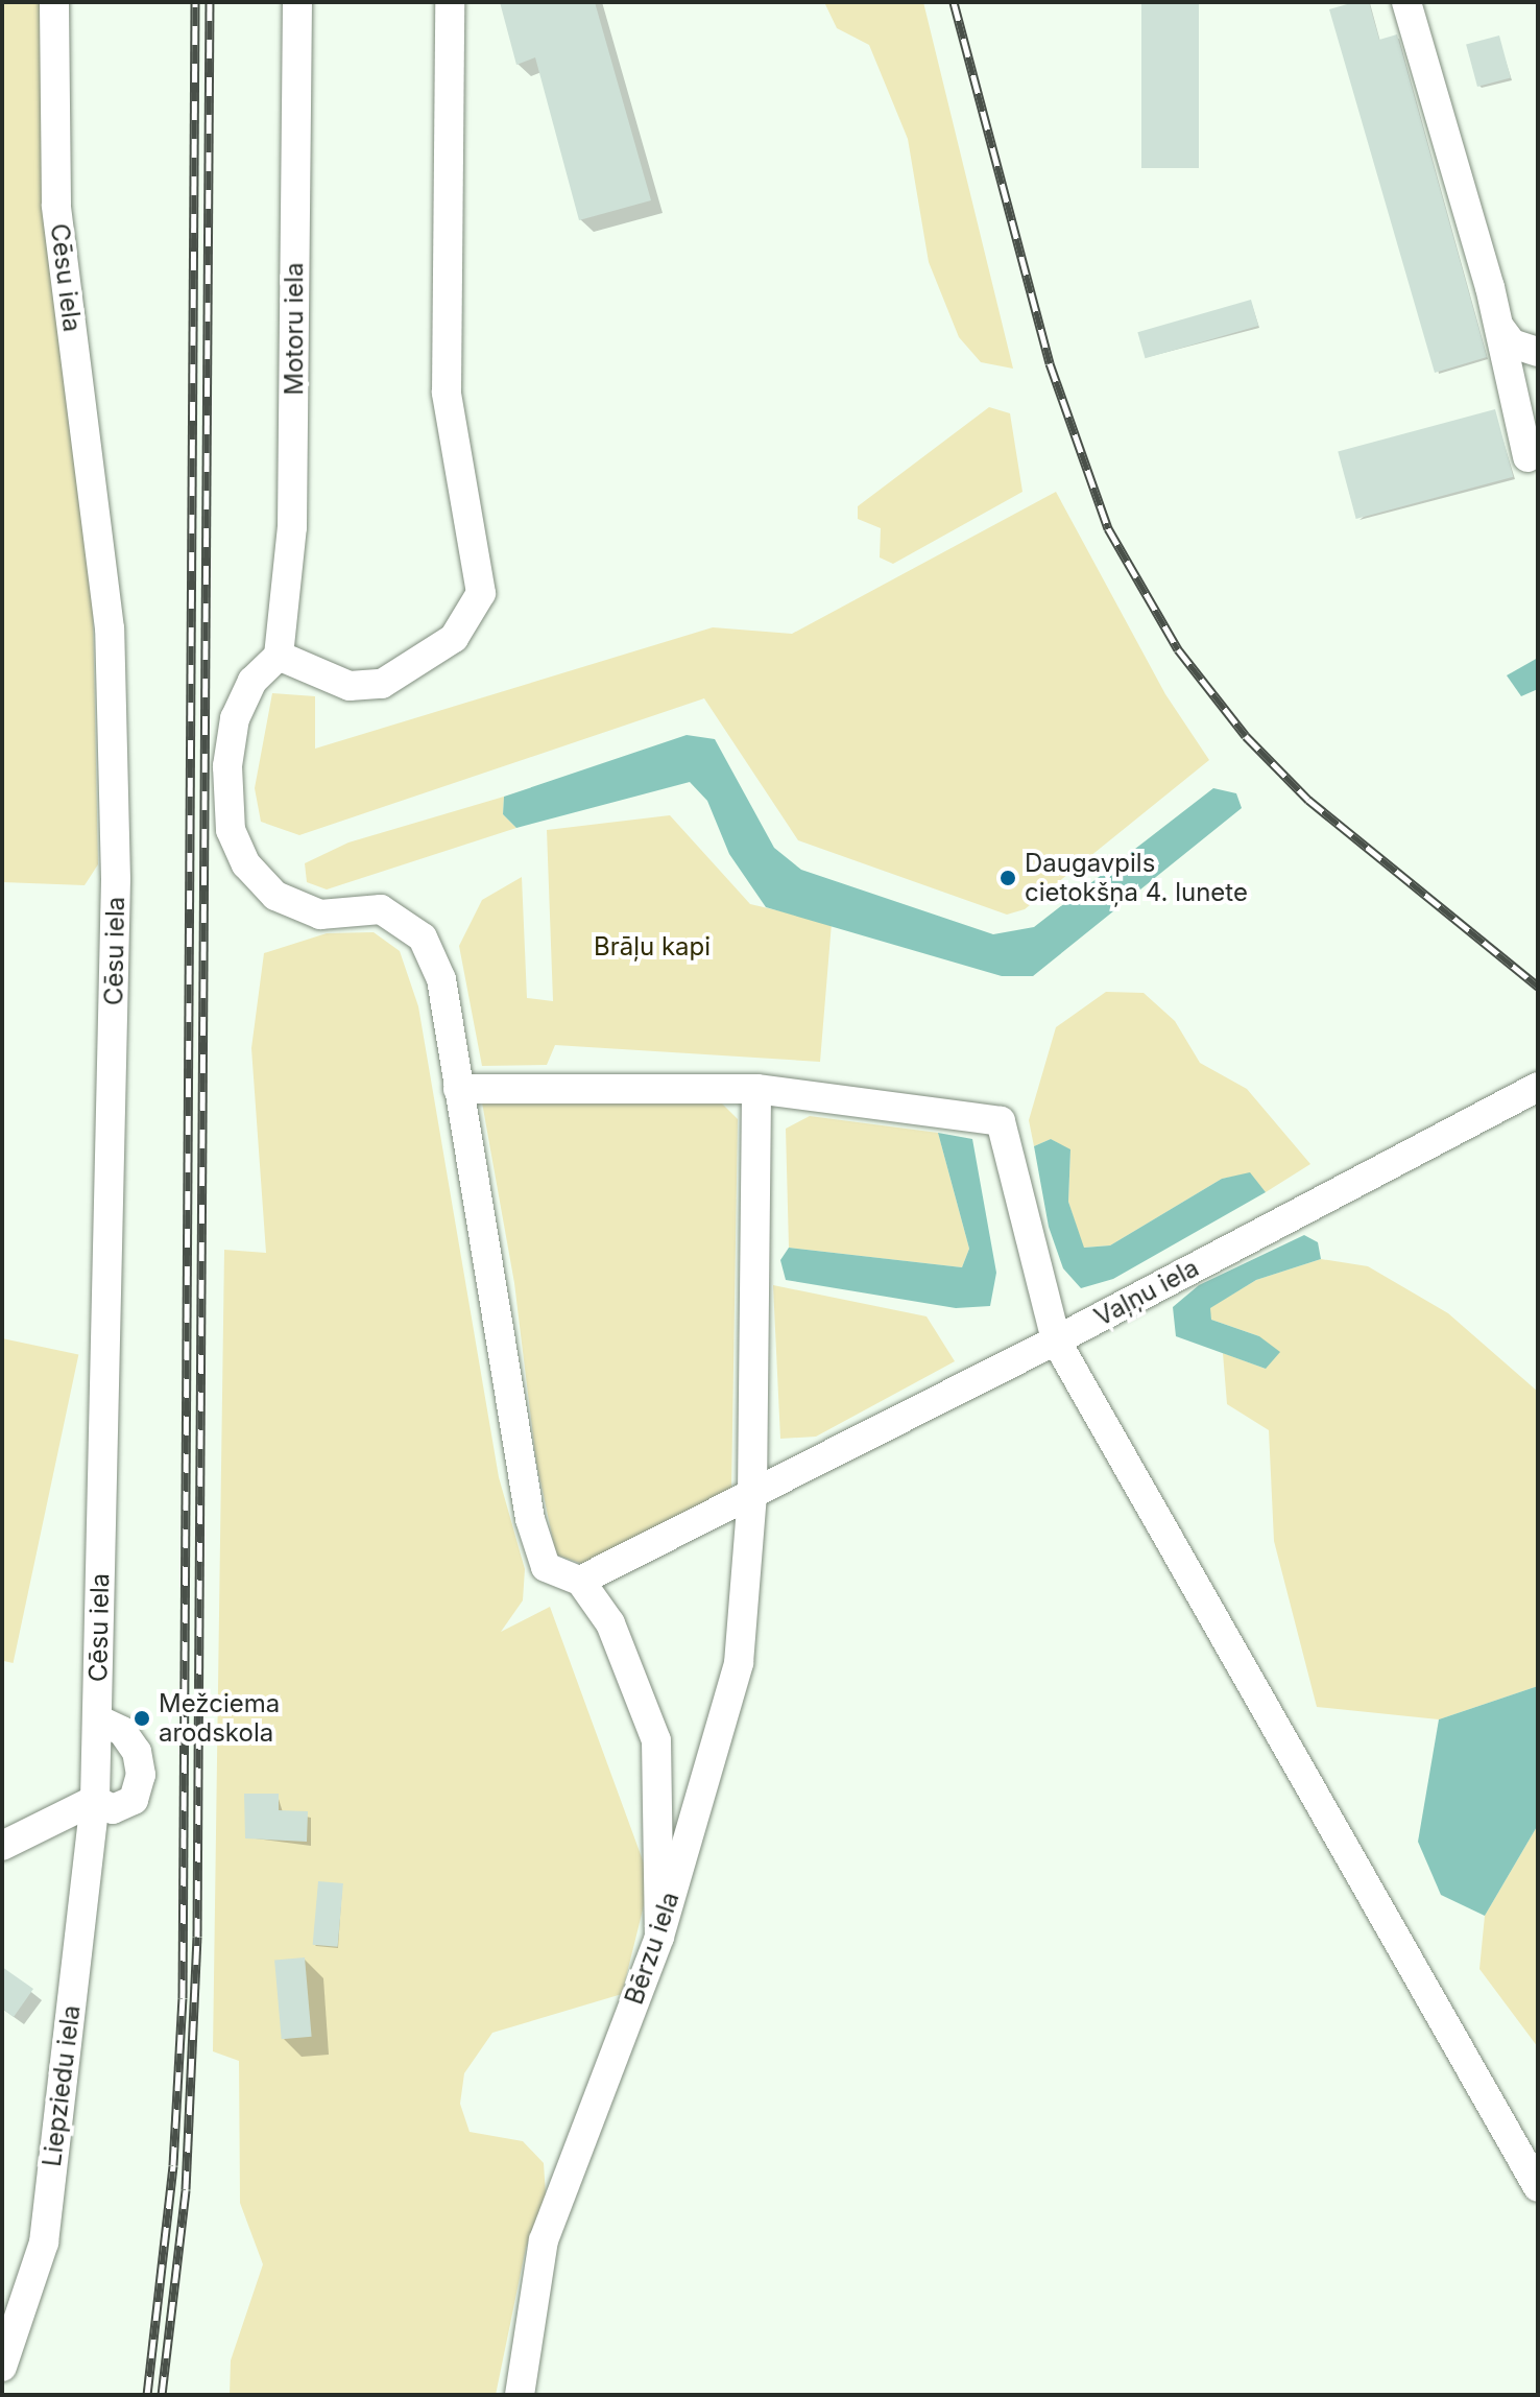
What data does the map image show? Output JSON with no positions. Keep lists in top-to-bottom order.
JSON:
{
  "streets": {
    "street": [
      "Cēsu iela",
      "Motoru iela",
      "Vaļņu iela",
      "Bērzu iela",
      "Liepziedu iela"
    ]
  },
  "crossings": [
    ["Cēsu iela", "Liepziedu iela"],
    ["Vaļņu iela", "Bērzu iela"]
  ],
  "parks": ["Brāļu kapi"],
  "places": ["Daugavpils cietokšņa 4. lunete", "Mežciema arodskola"]
}
